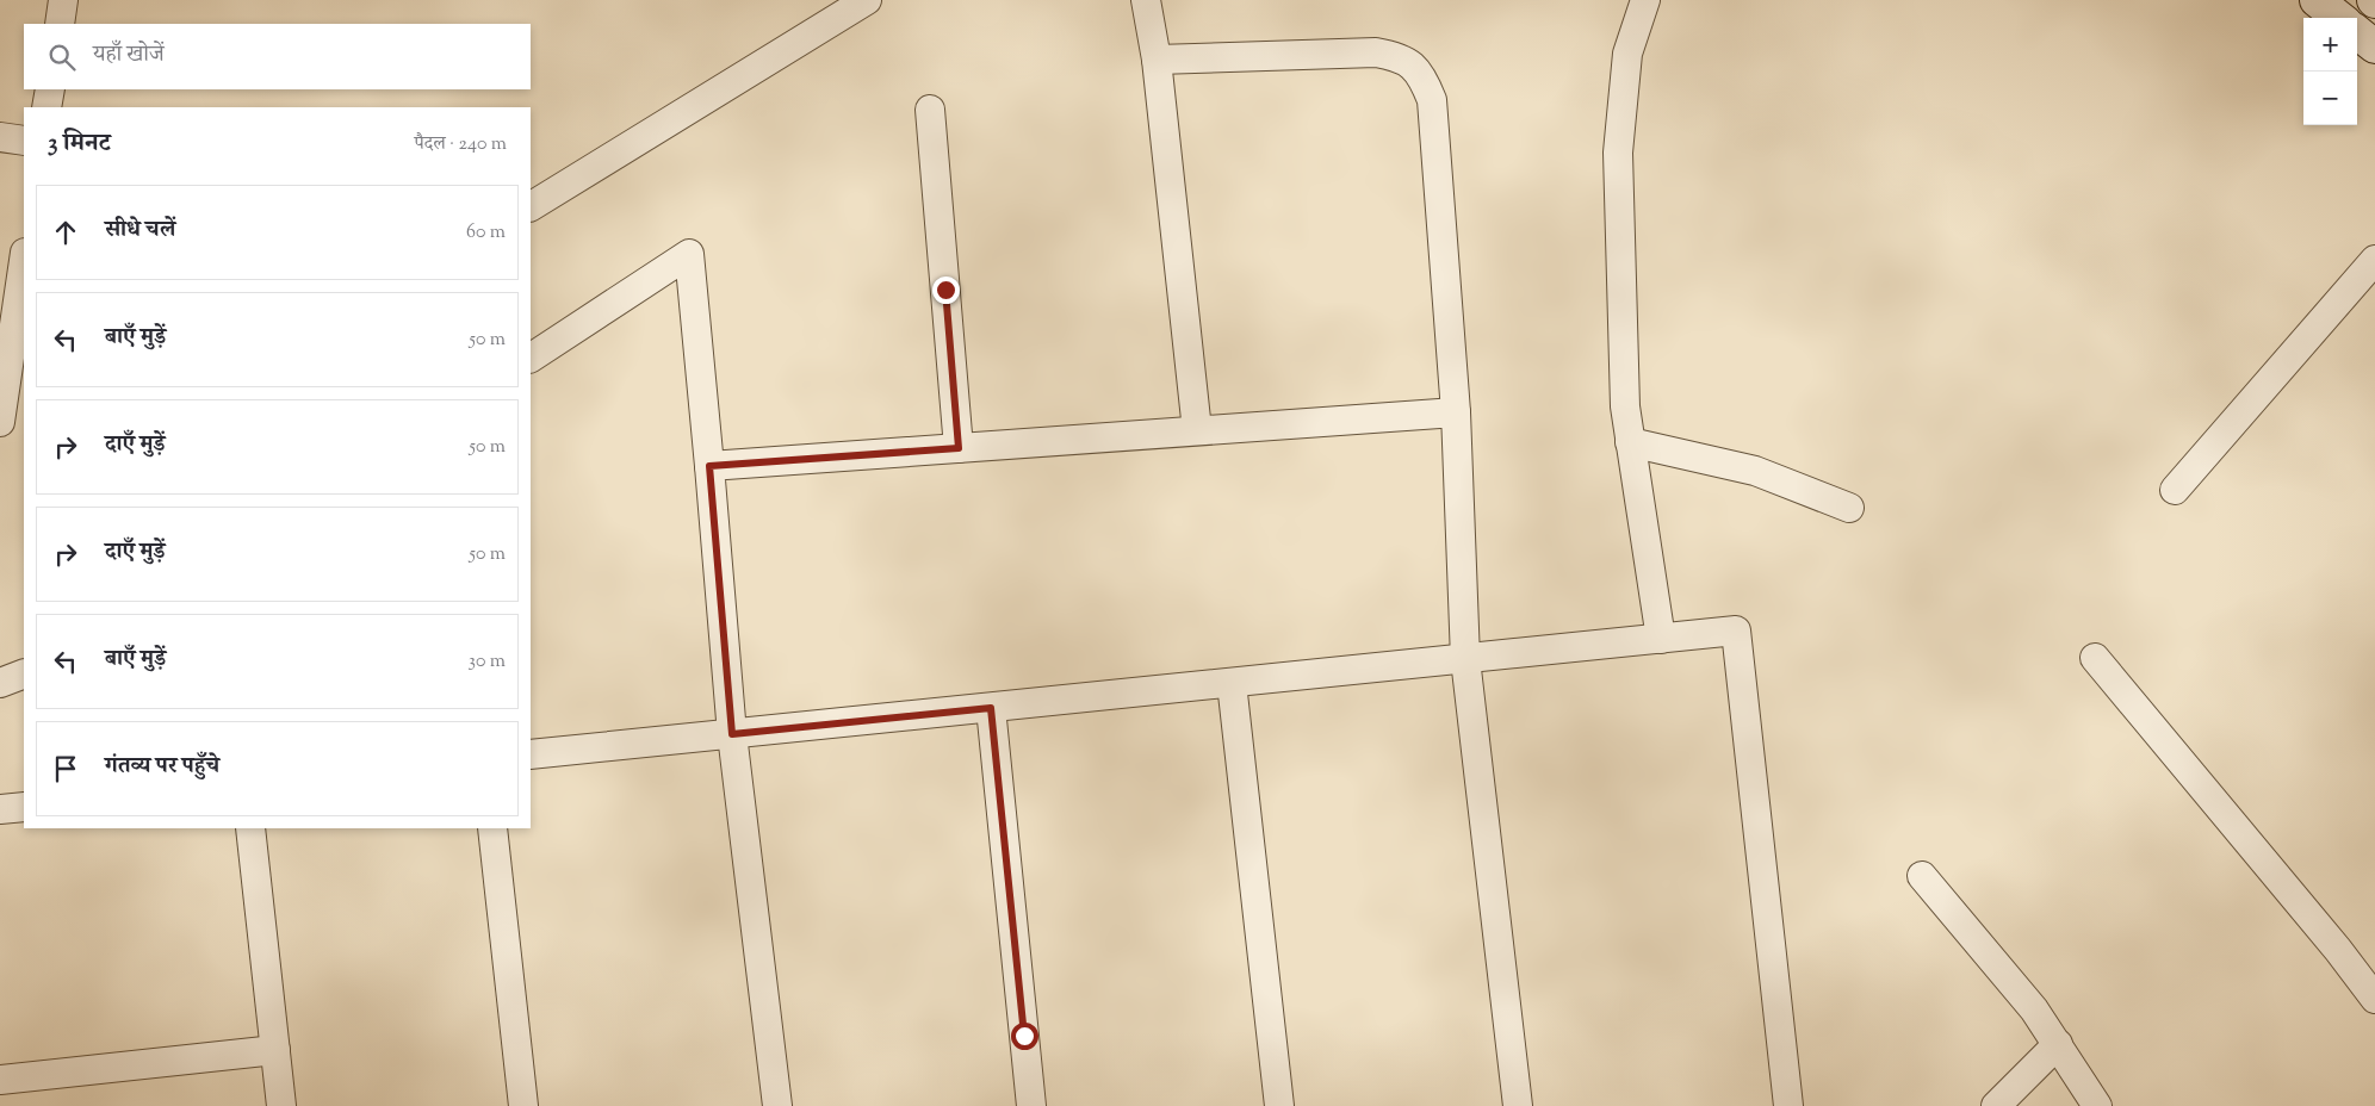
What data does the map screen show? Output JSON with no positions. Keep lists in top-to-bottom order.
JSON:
{
  "page": {
    "map_buttons": ["+", "−"],
    "search": "यहाँ खोजें",
    "heading": ["3 मिनट", "पैदल · 240 m"],
    "list": [
      ["सीधे चलें", "60 m"],
      ["बाएँ मुड़ें", "50 m"],
      ["दाएँ मुड़ें", "50 m"],
      ["दाएँ मुड़ें", "50 m"],
      ["बाएँ मुड़ें", "30 m"],
      "गंतव्य पर पहुँचे"
    ]
  }
}
